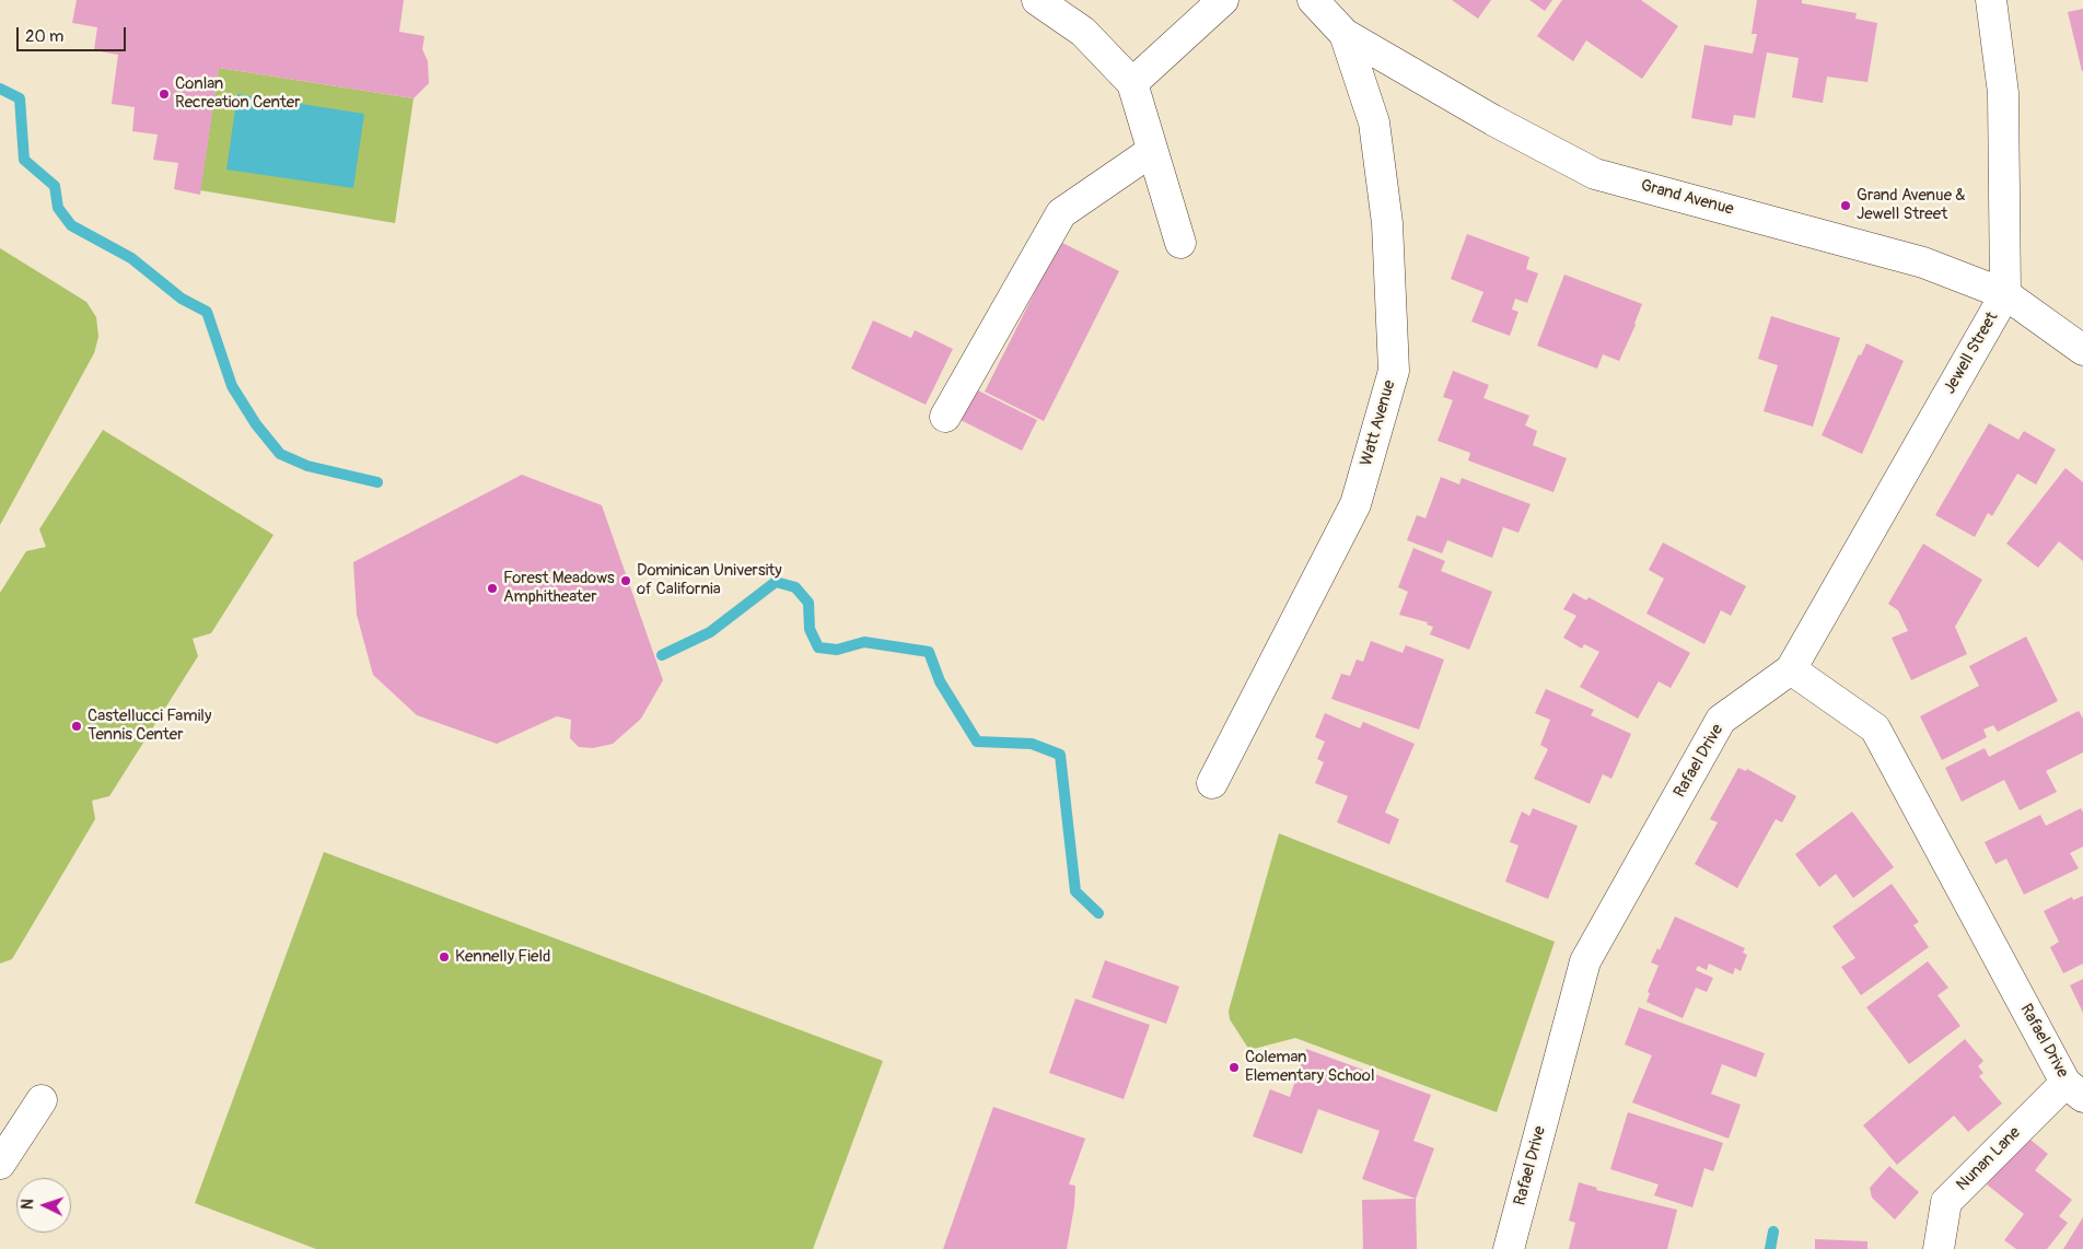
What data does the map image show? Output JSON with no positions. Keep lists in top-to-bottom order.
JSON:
{
  "streets": {
    "street": [
      "Grand Avenue",
      "Jewell Street",
      "Watt Avenue",
      "Rafael Drive",
      "Nunan Lane"
    ]
  },
  "crossings": [
    ["Grand Avenue", "Jewell Street"],
    ["Grand Avenue", "Watt Avenue"],
    ["Jewell Street", "Rafael Drive"],
    ["Rafael Drive", "Nunan Lane"]
  ],
  "places": [
    "Conlan Recreation Center",
    "Grand Avenue & Jewell Street",
    "Dominican University of California",
    "Forest Meadows Amphitheater",
    "Castellucci Family Tennis Center",
    "Kennelly Field",
    "Coleman Elementary School"
  ],
  "scale_bar": "20 m",
  "north": "left"
}
